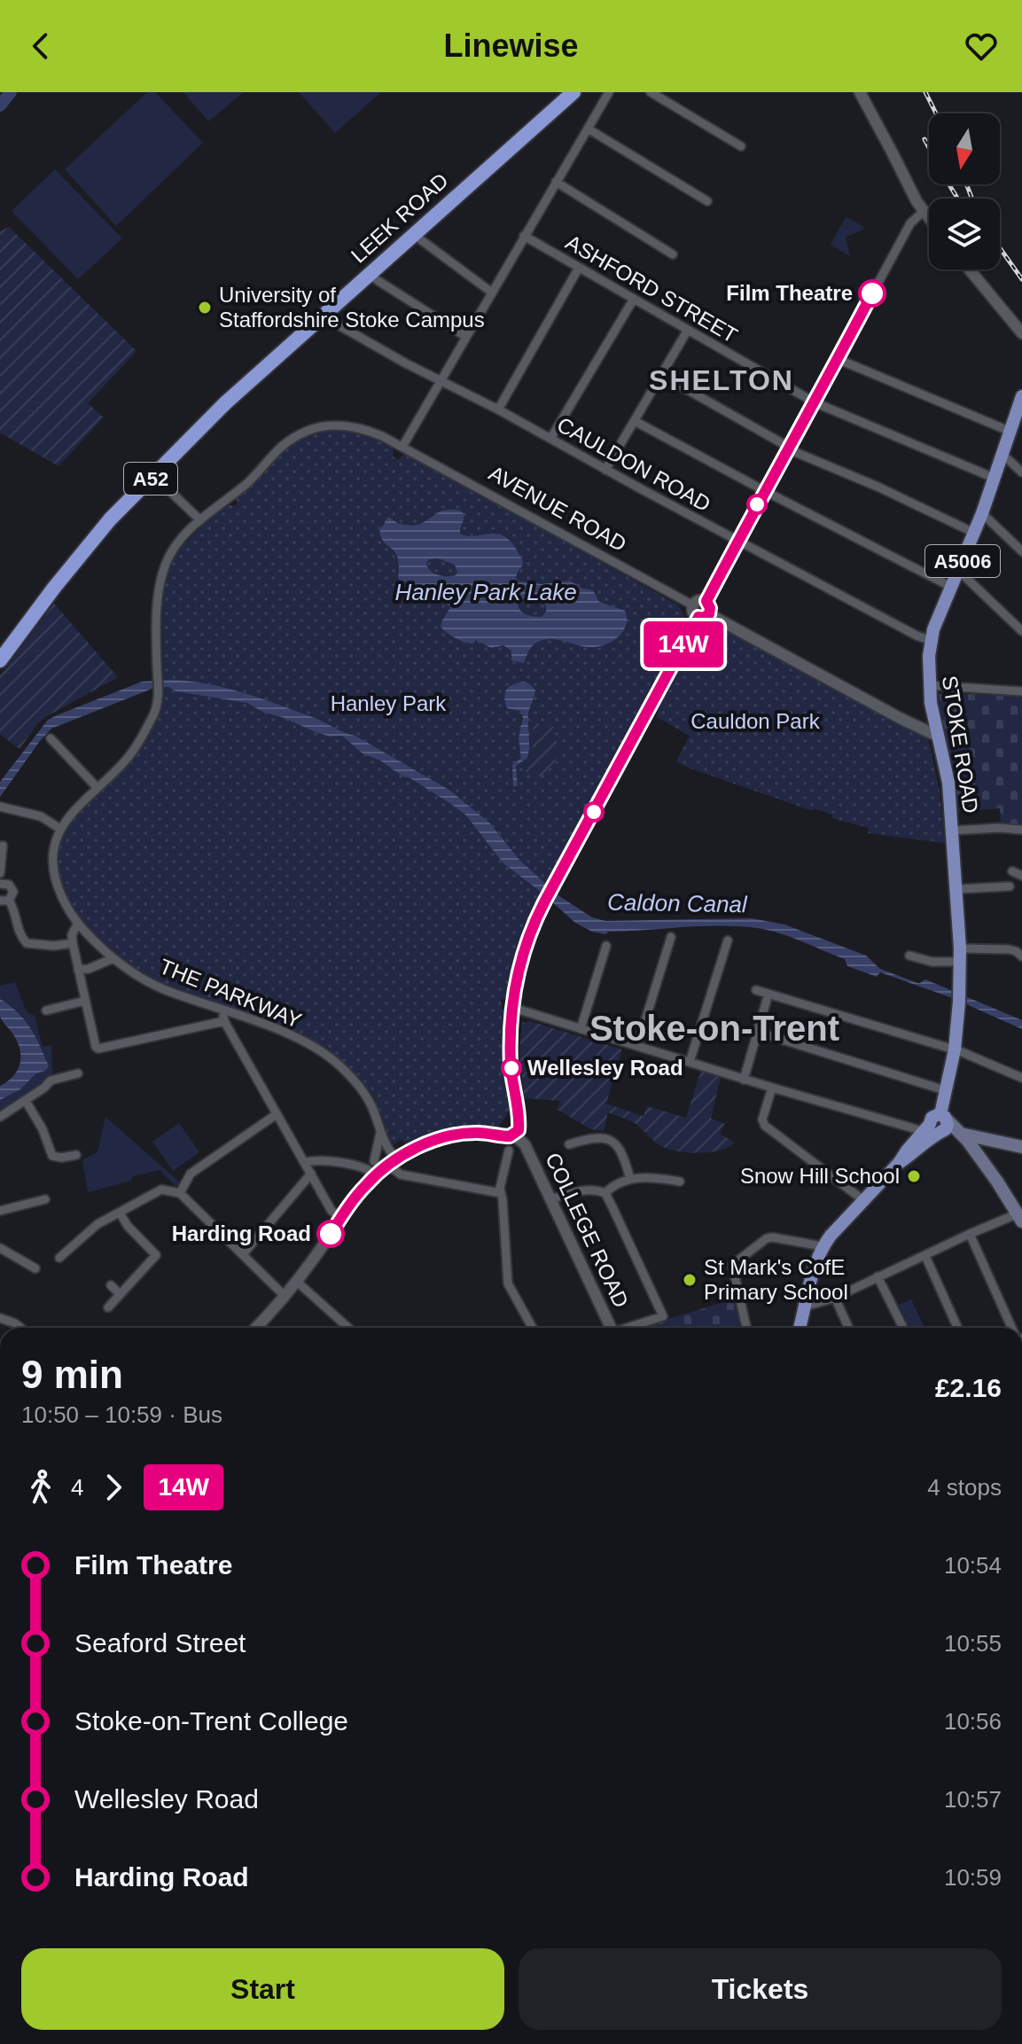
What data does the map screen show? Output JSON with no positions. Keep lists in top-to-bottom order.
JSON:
{
  "streets": {
    "highway": ["LEEK ROAD", "A52"],
    "main road": ["A5006", "STOKE ROAD"],
    "street": [
      "ASHFORD STREET",
      "CAULDON ROAD",
      "AVENUE ROAD",
      "THE PARKWAY",
      "COLLEGE ROAD"
    ]
  },
  "crossings": [
    ["LEEK ROAD", "CAULDON ROAD"],
    ["ASHFORD STREET", "STOKE ROAD"],
    ["CAULDON ROAD", "STOKE ROAD"],
    ["A5006", "STOKE ROAD"]
  ],
  "districts": ["SHELTON", "Stoke-on-Trent"],
  "water": ["Hanley Park Lake", "Caldon Canal"],
  "parks": ["Hanley Park", "Cauldon Park"],
  "places": [
    "Film Theatre",
    "University of Staffordshire Stoke Campus",
    "Wellesley Road",
    "Snow Hill School",
    "Harding Road",
    "St Mark's CofE Primary School"
  ],
  "lines": ["bus line 14W"],
  "north": "bottom",
  "page": {
    "header": "Linewise",
    "on_map": "14W",
    "heading": ["9 min", "10:50 – 10:59 · Bus", "£2.16"],
    "legs": ["4", "14W", "4 stops"],
    "list": [
      {
        "name": "Film Theatre",
        "value": "10:54"
      },
      {
        "name": "Seaford Street",
        "value": "10:55"
      },
      {
        "name": "Stoke-on-Trent College",
        "value": "10:56"
      },
      {
        "name": "Wellesley Road",
        "value": "10:57"
      },
      {
        "name": "Harding Road",
        "value": "10:59"
      }
    ],
    "buttons": ["Start", "Tickets"]
  }
}
